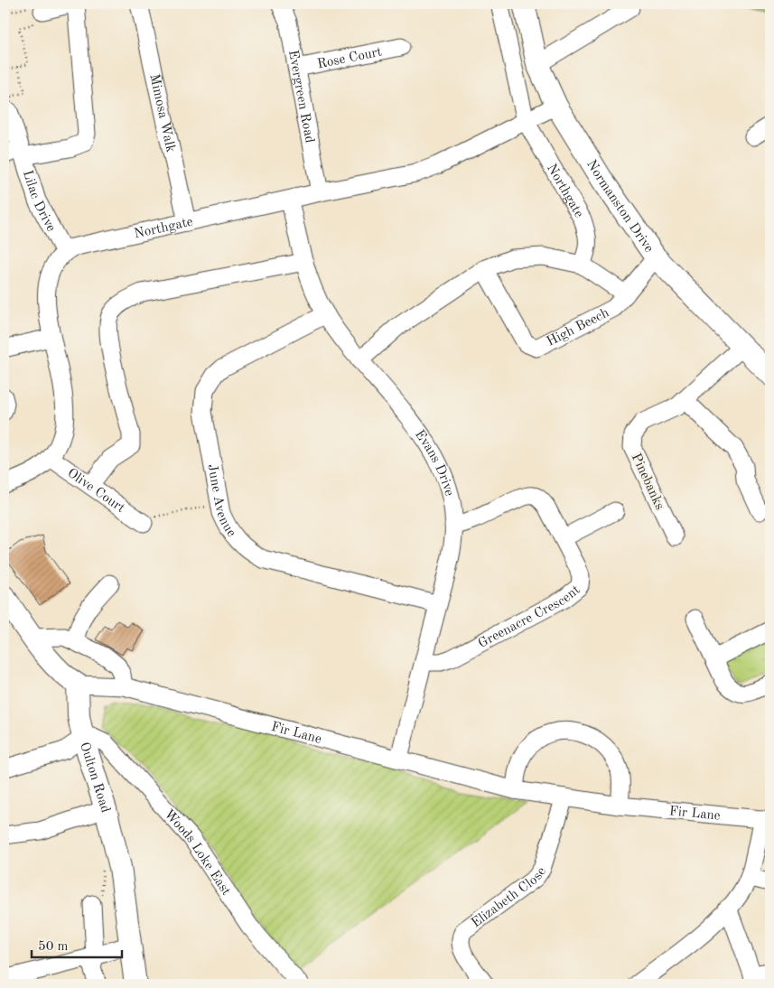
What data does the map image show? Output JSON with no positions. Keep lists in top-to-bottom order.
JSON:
{
  "streets": {
    "main road": ["Normanston Drive", "Oulton Road"],
    "street": [
      "Rose Court",
      "Evergreen Road",
      "Mimosa Walk",
      "Northgate",
      "Lilac Drive",
      "High Beech",
      "Evans Drive",
      "Pinebanks",
      "Olive Court",
      "June Avenue",
      "Greenacre Crescent",
      "Fir Lane",
      "Woods Loke East",
      "Elizabeth Close"
    ]
  },
  "crossings": [
    ["Rose Court", "Evergreen Road"],
    ["Evergreen Road", "Northgate"],
    ["Mimosa Walk", "Northgate"],
    ["Northgate", "Lilac Drive"],
    ["Northgate", "Normanston Drive"],
    ["Northgate", "Evans Drive"],
    ["Northgate", "Olive Court"],
    ["Normanston Drive", "High Beech"],
    ["Normanston Drive", "Pinebanks"],
    ["Evans Drive", "June Avenue"],
    ["Evans Drive", "Greenacre Crescent"],
    ["Evans Drive", "Fir Lane"],
    ["Fir Lane", "Oulton Road"],
    ["Fir Lane", "Elizabeth Close"],
    ["Oulton Road", "Woods Loke East"]
  ],
  "scale_bar": "50 m"
}
